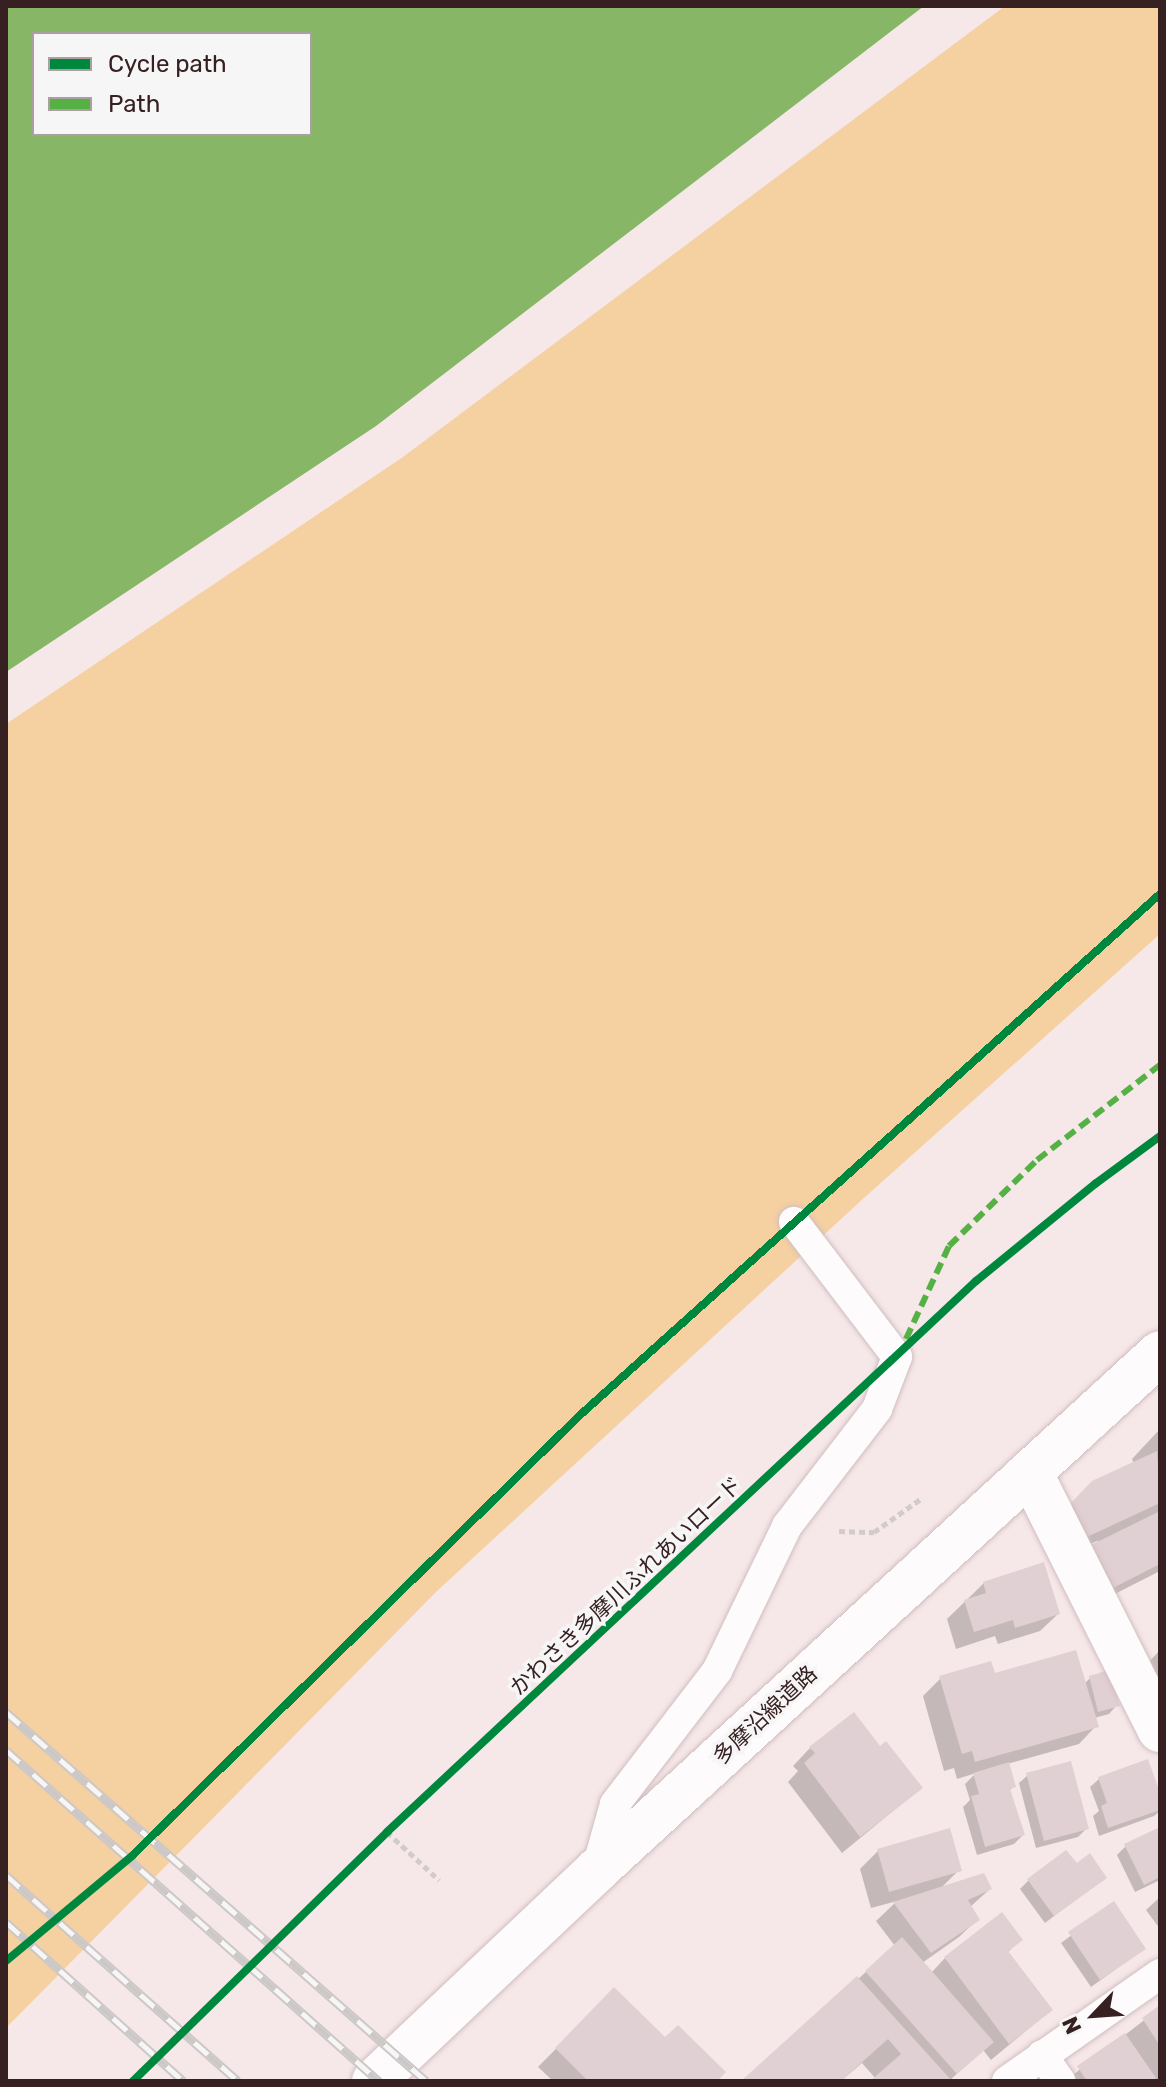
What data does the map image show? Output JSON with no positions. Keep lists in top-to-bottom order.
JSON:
{
  "streets": {
    "main road": ["多摩沿線道路"],
    "cycle path": ["かわさき多摩川ふれあいロード"]
  },
  "legend": ["Cycle path", "Path"],
  "north": "bottom left"
}
